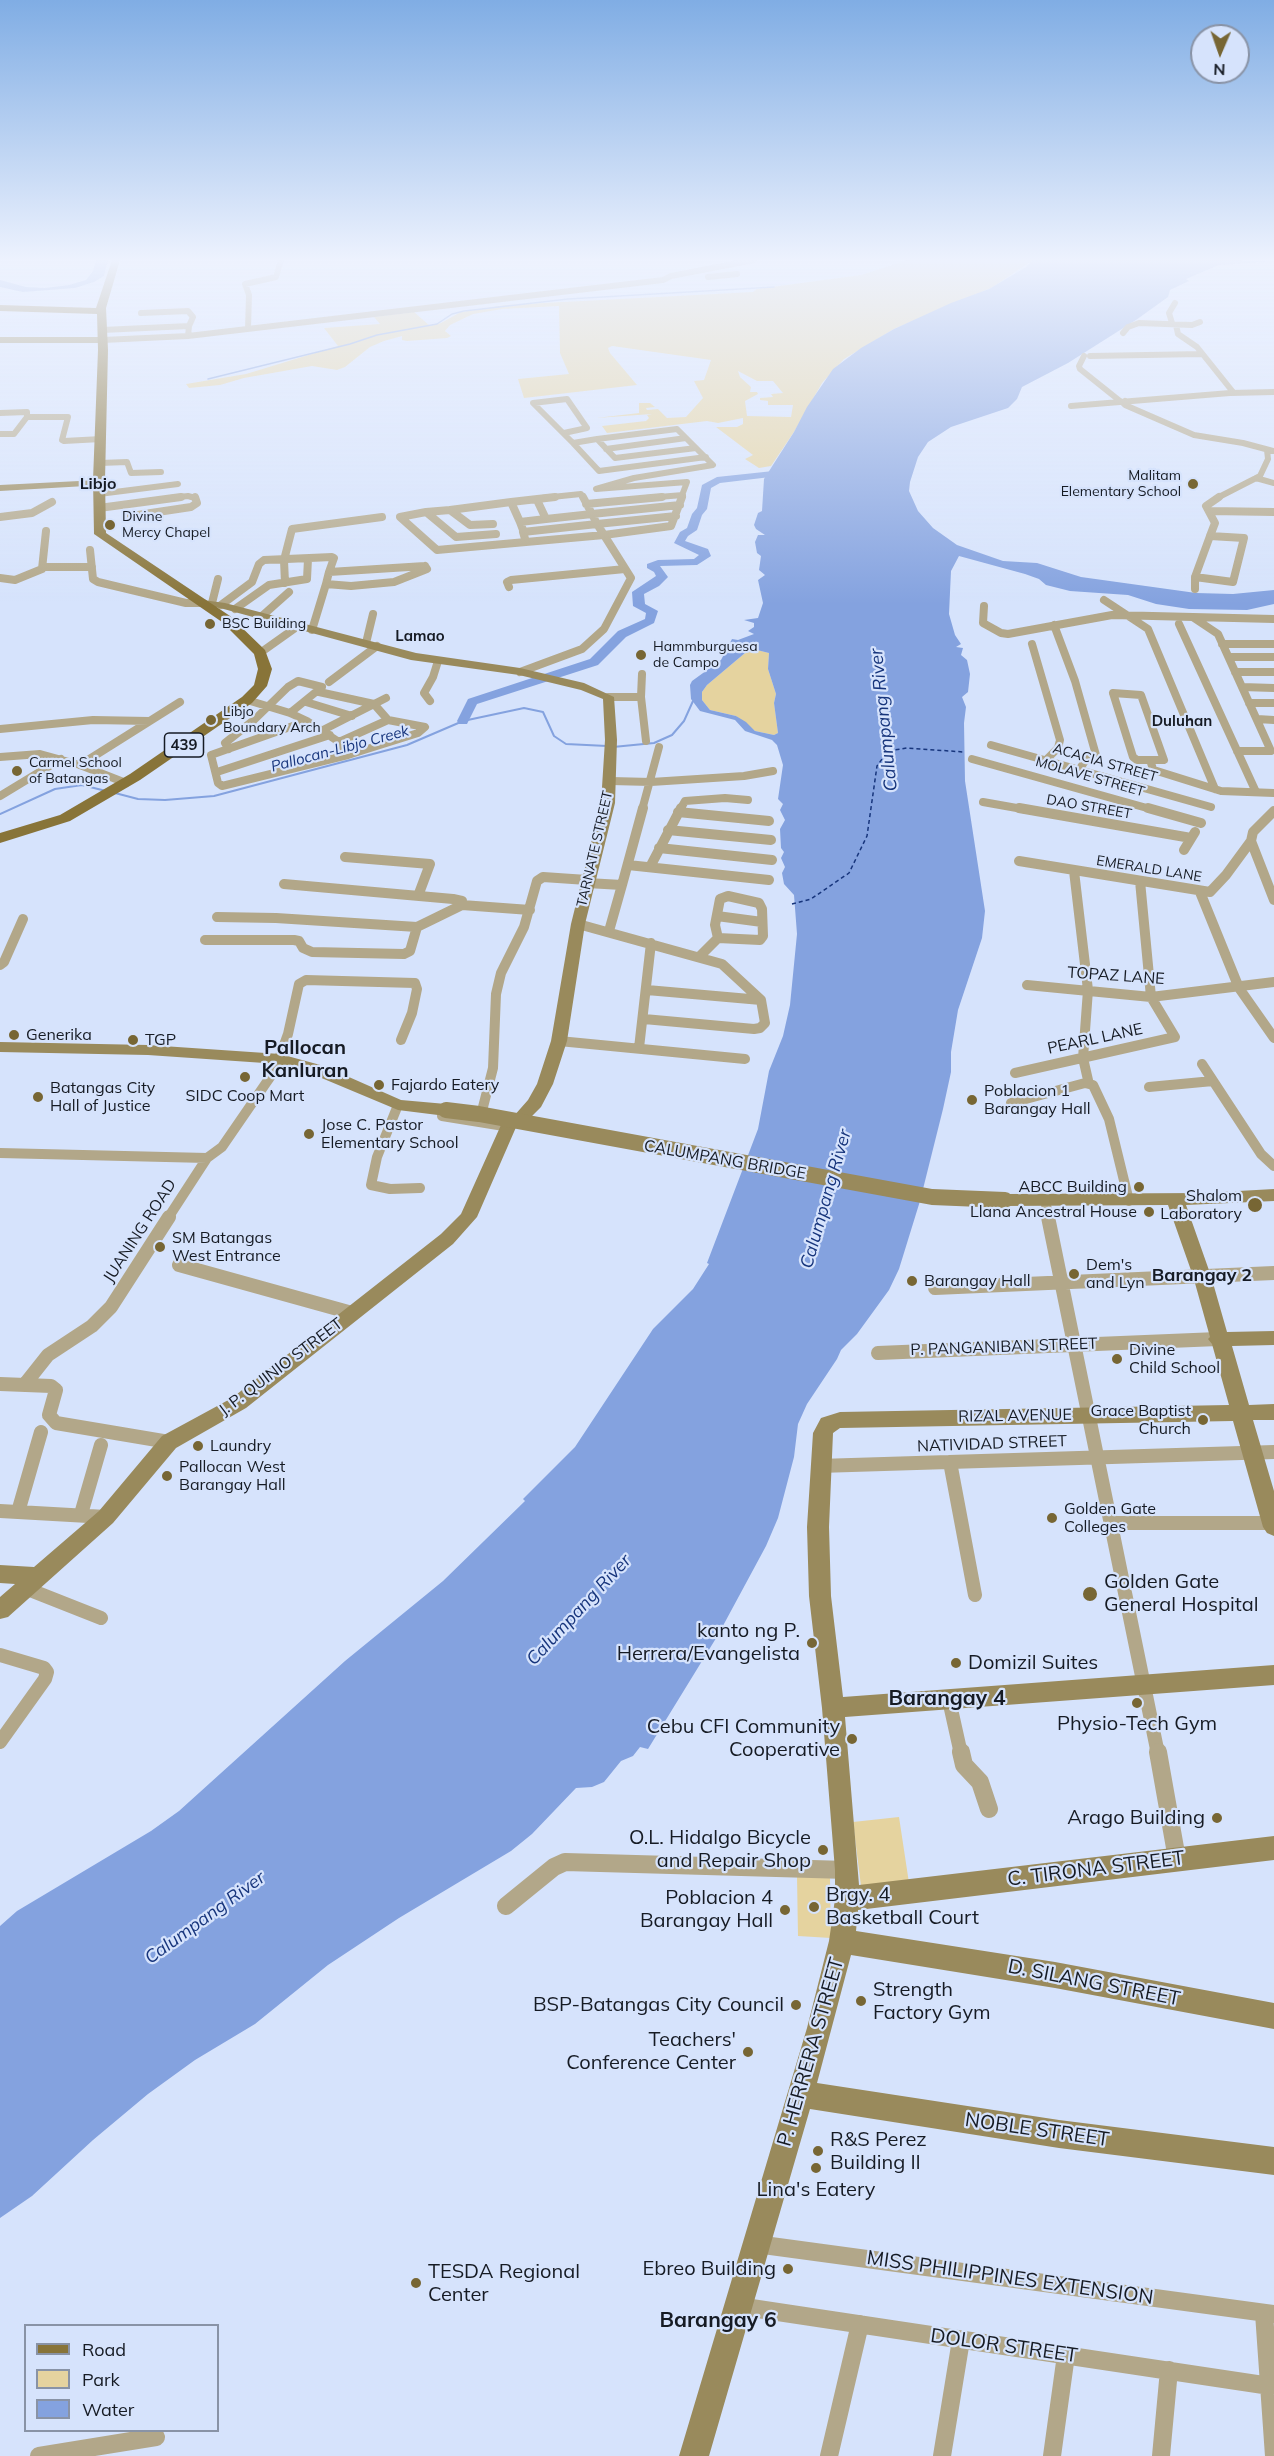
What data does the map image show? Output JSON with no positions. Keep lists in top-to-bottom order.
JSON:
{
  "streets": {
    "main road": ["439"],
    "street": [
      "ACACIA STREET",
      "MOLAVE STREET",
      "DAO STREET",
      "TARNATE STREET",
      "EMERALD LANE",
      "TOPAZ LANE",
      "PEARL LANE",
      "CALUMPANG BRIDGE",
      "JUANING ROAD",
      "P. PANGANIBAN STREET",
      "J. P. QUINIO STREET",
      "RIZAL AVENUE",
      "NATIVIDAD STREET",
      "C. TIRONA STREET",
      "D. SILANG STREET",
      "P. HERRERA STREET",
      "NOBLE STREET",
      "MISS PHILIPPINES EXTENSION",
      "DOLOR STREET"
    ]
  },
  "crossings": [
    ["TARNATE STREET", "J. P. QUINIO STREET"],
    ["TOPAZ LANE", "PEARL LANE"],
    ["CALUMPANG BRIDGE", "JUANING ROAD"],
    ["RIZAL AVENUE", "P. HERRERA STREET"],
    ["NATIVIDAD STREET", "P. HERRERA STREET"],
    ["C. TIRONA STREET", "P. HERRERA STREET"],
    ["D. SILANG STREET", "P. HERRERA STREET"],
    ["P. HERRERA STREET", "NOBLE STREET"],
    ["P. HERRERA STREET", "MISS PHILIPPINES EXTENSION"],
    ["P. HERRERA STREET", "DOLOR STREET"]
  ],
  "districts": [
    "Libjo",
    "Lamao",
    "Duluhan",
    "Pallocan Kanluran",
    "Barangay 2",
    "Barangay 4",
    "Barangay 6"
  ],
  "water": ["Calumpang River", "Pallocan-Libjo Creek"],
  "places": [
    "Malitam Elementary School",
    "Divine Mercy Chapel",
    "BSC Building",
    "Hammburguesa de Campo",
    "Libjo Boundary Arch",
    "Carmel School of Batangas",
    "Generika",
    "TGP",
    "SIDC Coop Mart",
    "Fajardo Eatery",
    "Batangas City Hall of Justice",
    "Poblacion 1 Barangay Hall",
    "Jose C. Pastor Elementary School",
    "ABCC Building",
    "Shalom Laboratory",
    "Llana Ancestral House",
    "SM Batangas West Entrance",
    "Dem's and Lyn",
    "Barangay Hall",
    "Divine Child School",
    "Grace Baptist Church",
    "Laundry",
    "Pallocan West Barangay Hall",
    "Golden Gate Colleges",
    "Golden Gate General Hospital",
    "kanto ng P. Herrera/Evangelista",
    "Domizil Suites",
    "Physio-Tech Gym",
    "Cebu CFI Community Cooperative",
    "Arago Building",
    "O.L. Hidalgo Bicycle and Repair Shop",
    "Brgy. 4 Basketball Court",
    "Poblacion 4 Barangay Hall",
    "Strength Factory Gym",
    "BSP-Batangas City Council",
    "Teachers' Conference Center",
    "R&S Perez Building II",
    "Lina's Eatery",
    "Ebreo Building",
    "TESDA Regional Center"
  ],
  "legend": ["Road", "Park", "Water"],
  "north": "bottom"
}
